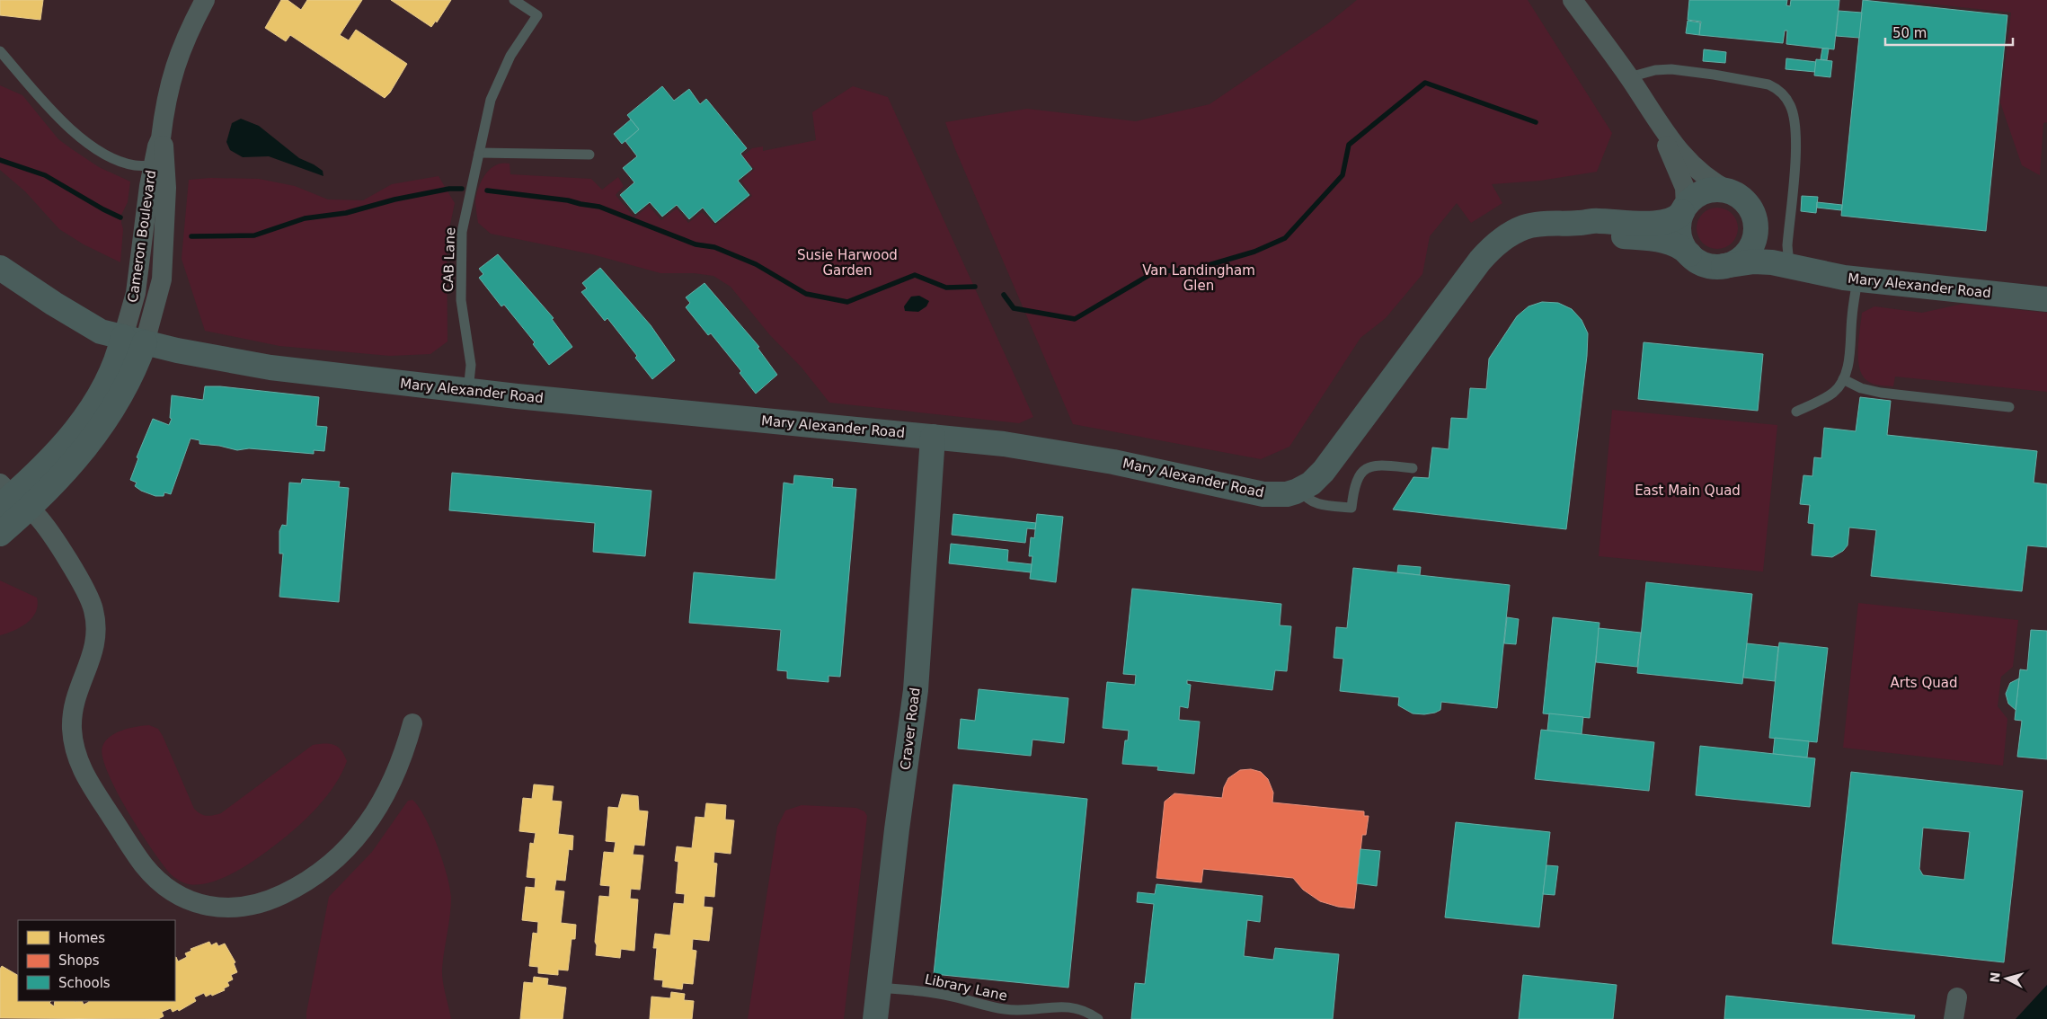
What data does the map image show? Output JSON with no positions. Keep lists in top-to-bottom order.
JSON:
{
  "streets": {
    "street": ["Cameron Boulevard", "Mary Alexander Road", "Craver Road"],
    "lane": ["CAB Lane", "Library Lane"]
  },
  "crossings": [
    ["Cameron Boulevard", "Mary Alexander Road"],
    ["CAB Lane", "Mary Alexander Road"],
    ["Mary Alexander Road", "Craver Road"],
    ["Craver Road", "Library Lane"]
  ],
  "parks": [
    "Susie Harwood Garden",
    "Van Landingham Glen",
    "East Main Quad",
    "Arts Quad"
  ],
  "legend": ["Homes", "Shops", "Schools"],
  "scale_bar": "50 m",
  "north": "left"
}
